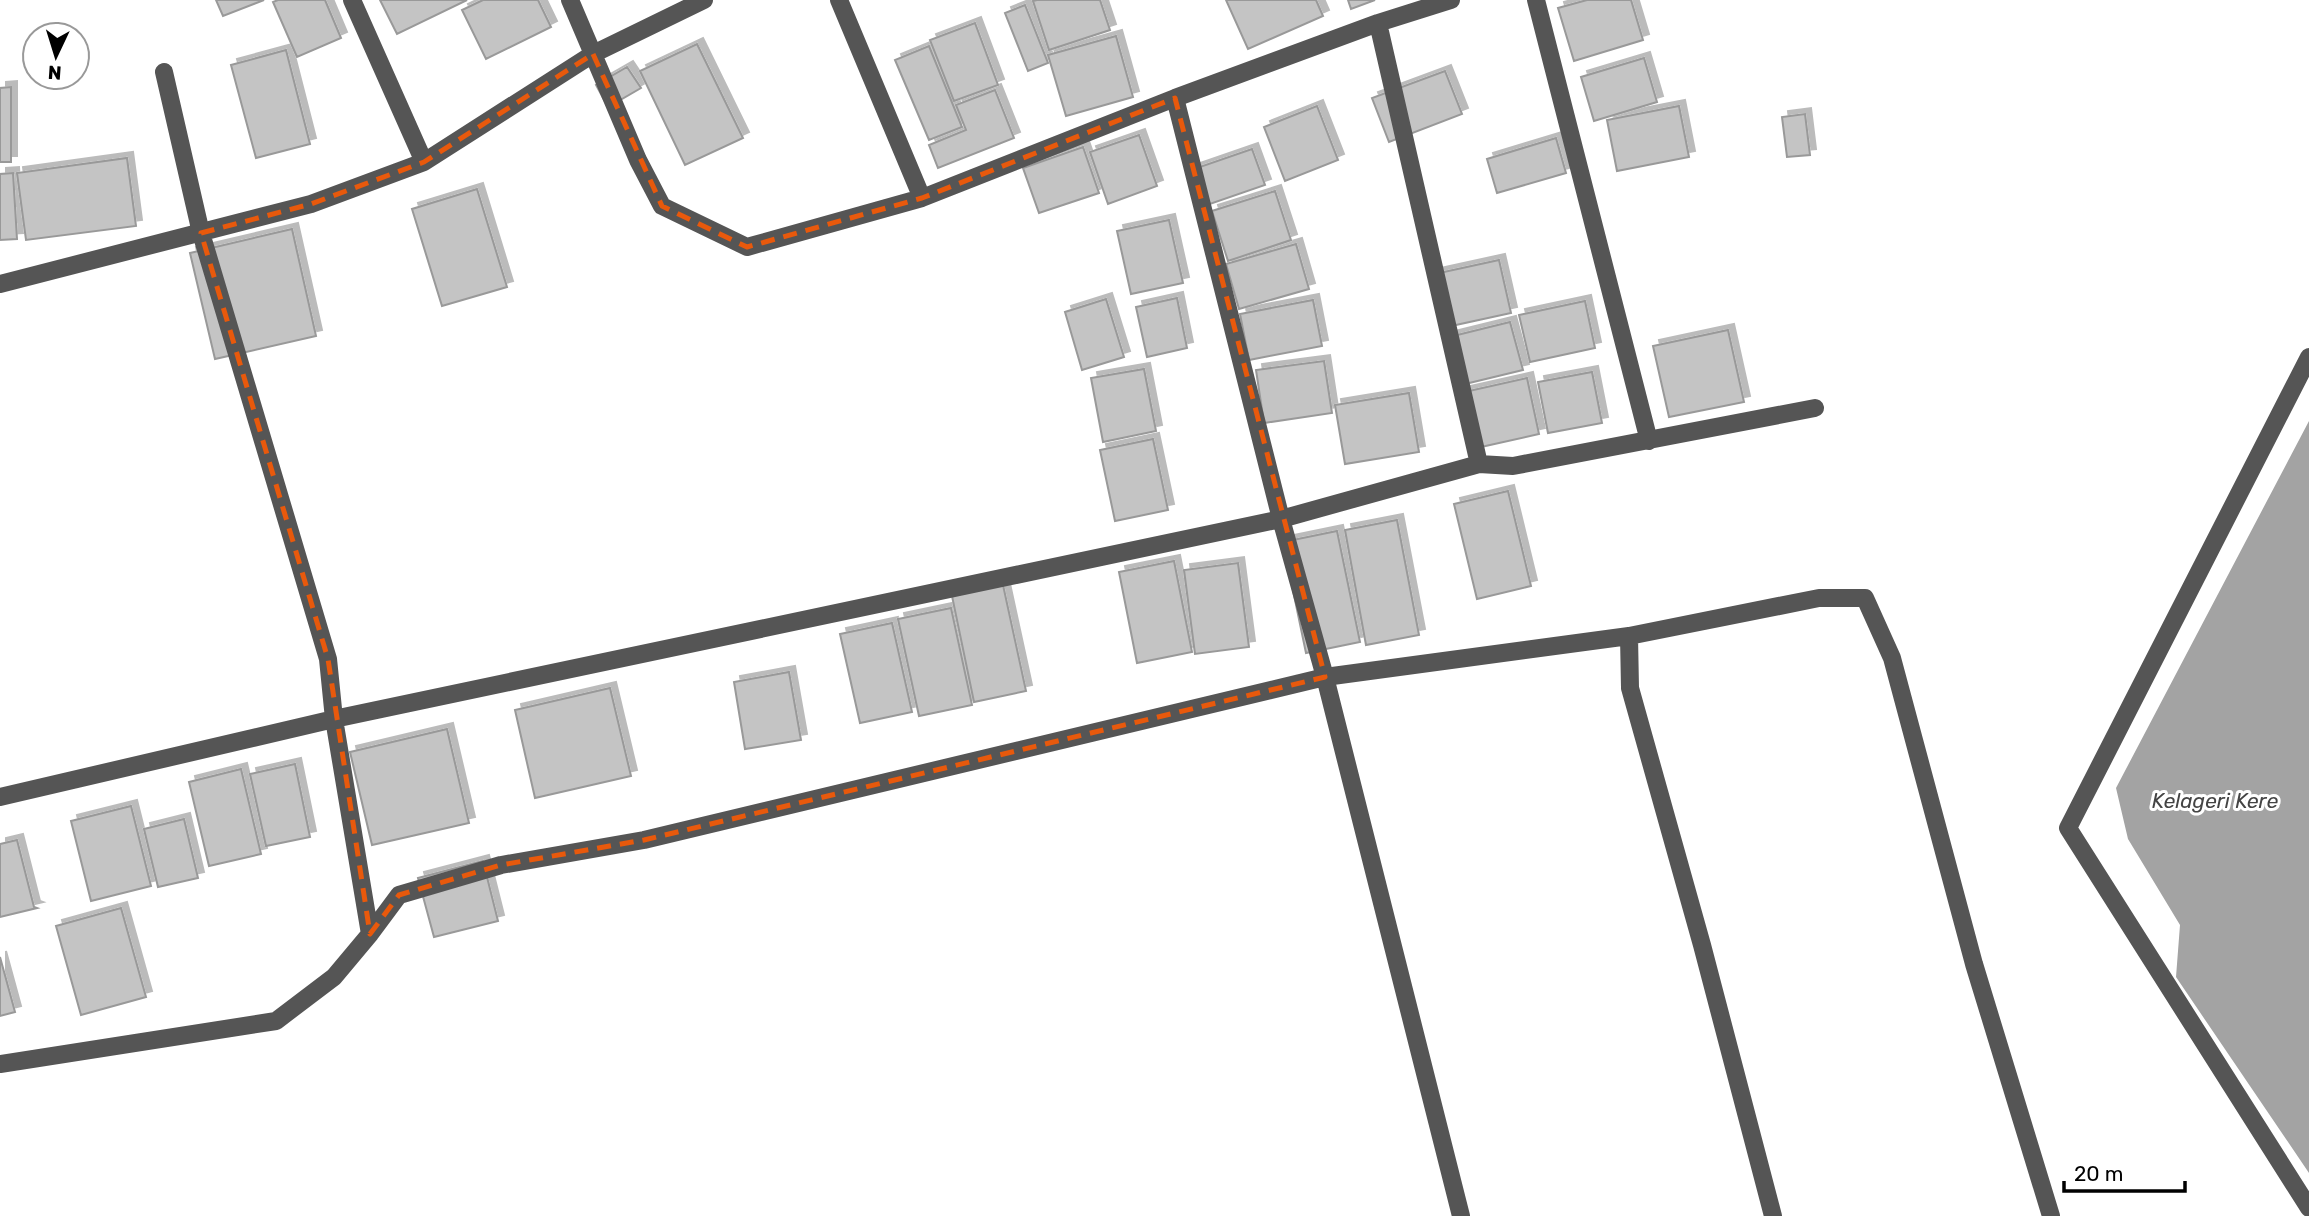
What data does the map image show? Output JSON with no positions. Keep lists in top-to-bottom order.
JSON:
{
  "water": ["Kelageri Kere"],
  "scale_bar": "20 m",
  "north": "bottom"
}
